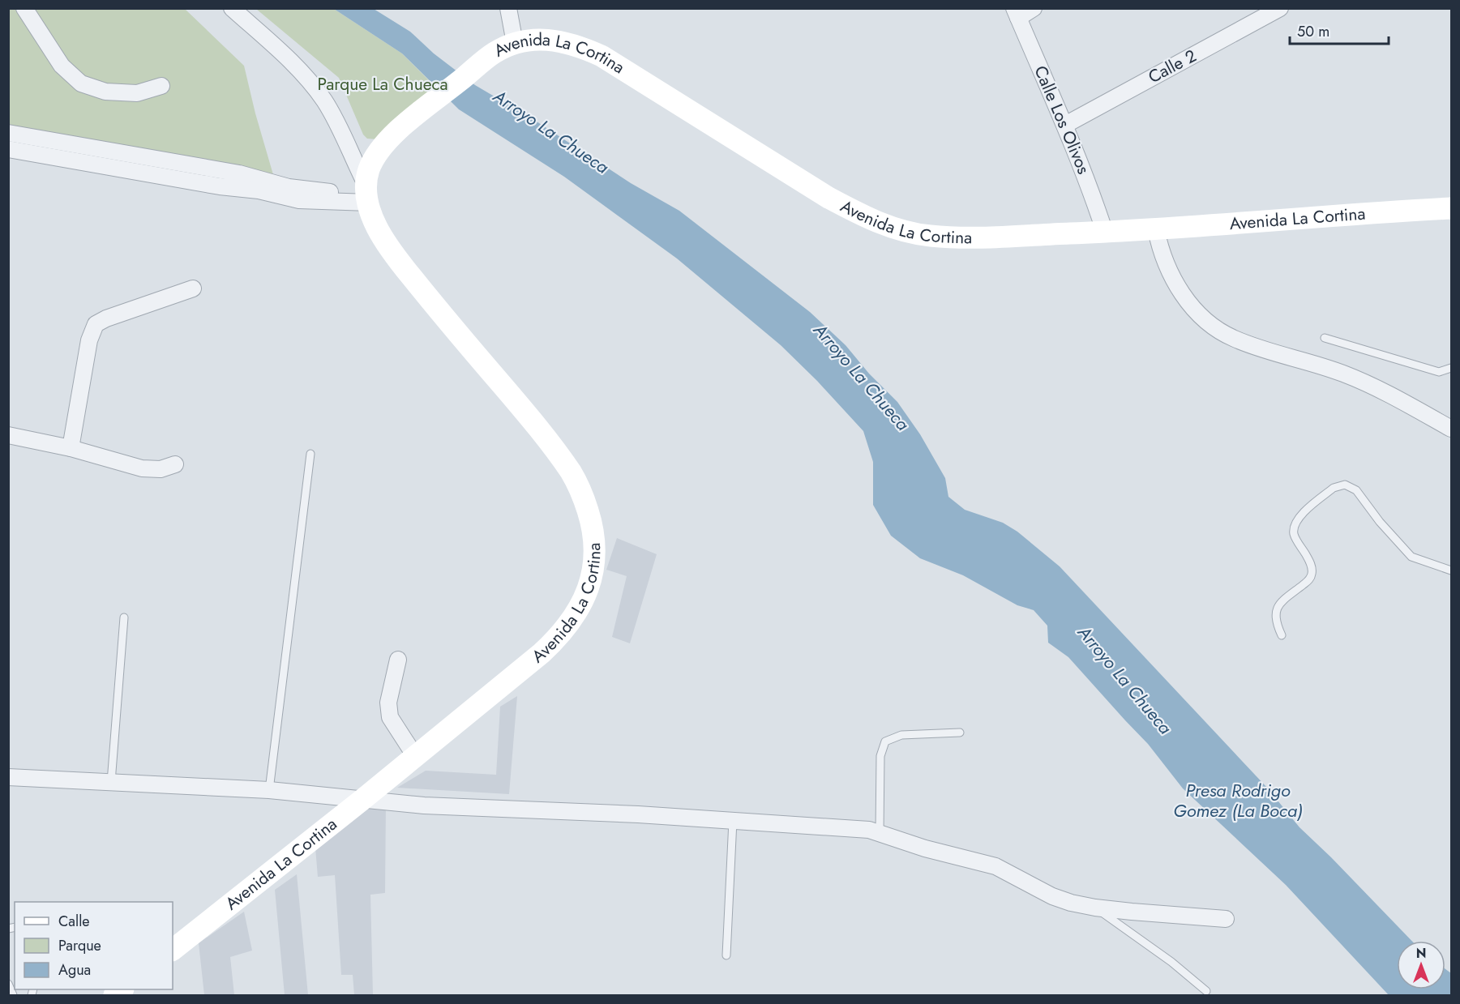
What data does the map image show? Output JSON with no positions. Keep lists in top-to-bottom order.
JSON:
{
  "streets": {
    "main road": ["Avenida La Cortina"],
    "street": ["Calle 2", "Calle Los Olivos"]
  },
  "crossings": [
    ["Avenida La Cortina", "Calle Los Olivos"],
    ["Calle 2", "Calle Los Olivos"]
  ],
  "water": ["Arroyo La Chueca", "Presa Rodrigo Gomez (La Boca)"],
  "parks": ["Parque La Chueca"],
  "legend": ["Calle", "Parque", "Agua"],
  "scale_bar": "50 m",
  "north": "top"
}
